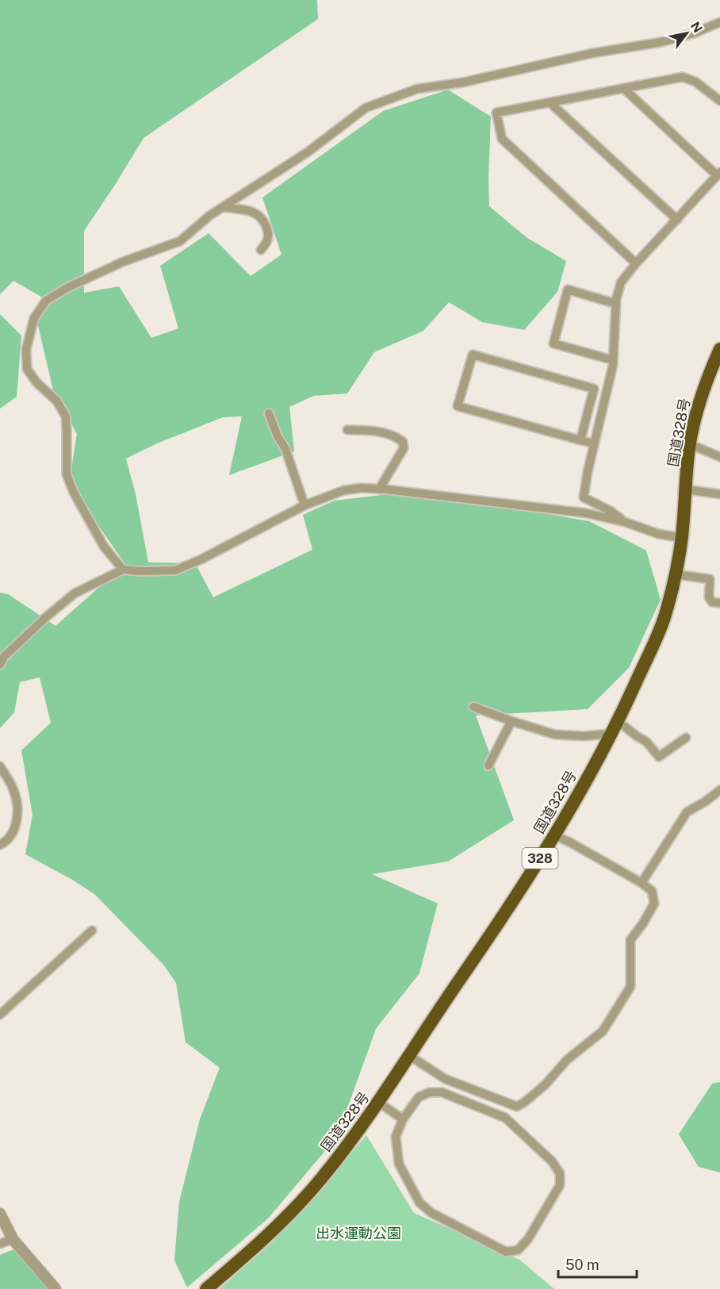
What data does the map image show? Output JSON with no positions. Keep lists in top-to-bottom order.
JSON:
{
  "streets": {
    "highway": ["国道328号", "328"]
  },
  "parks": ["出水運動公園"],
  "scale_bar": "50 m",
  "north": "top right"
}
